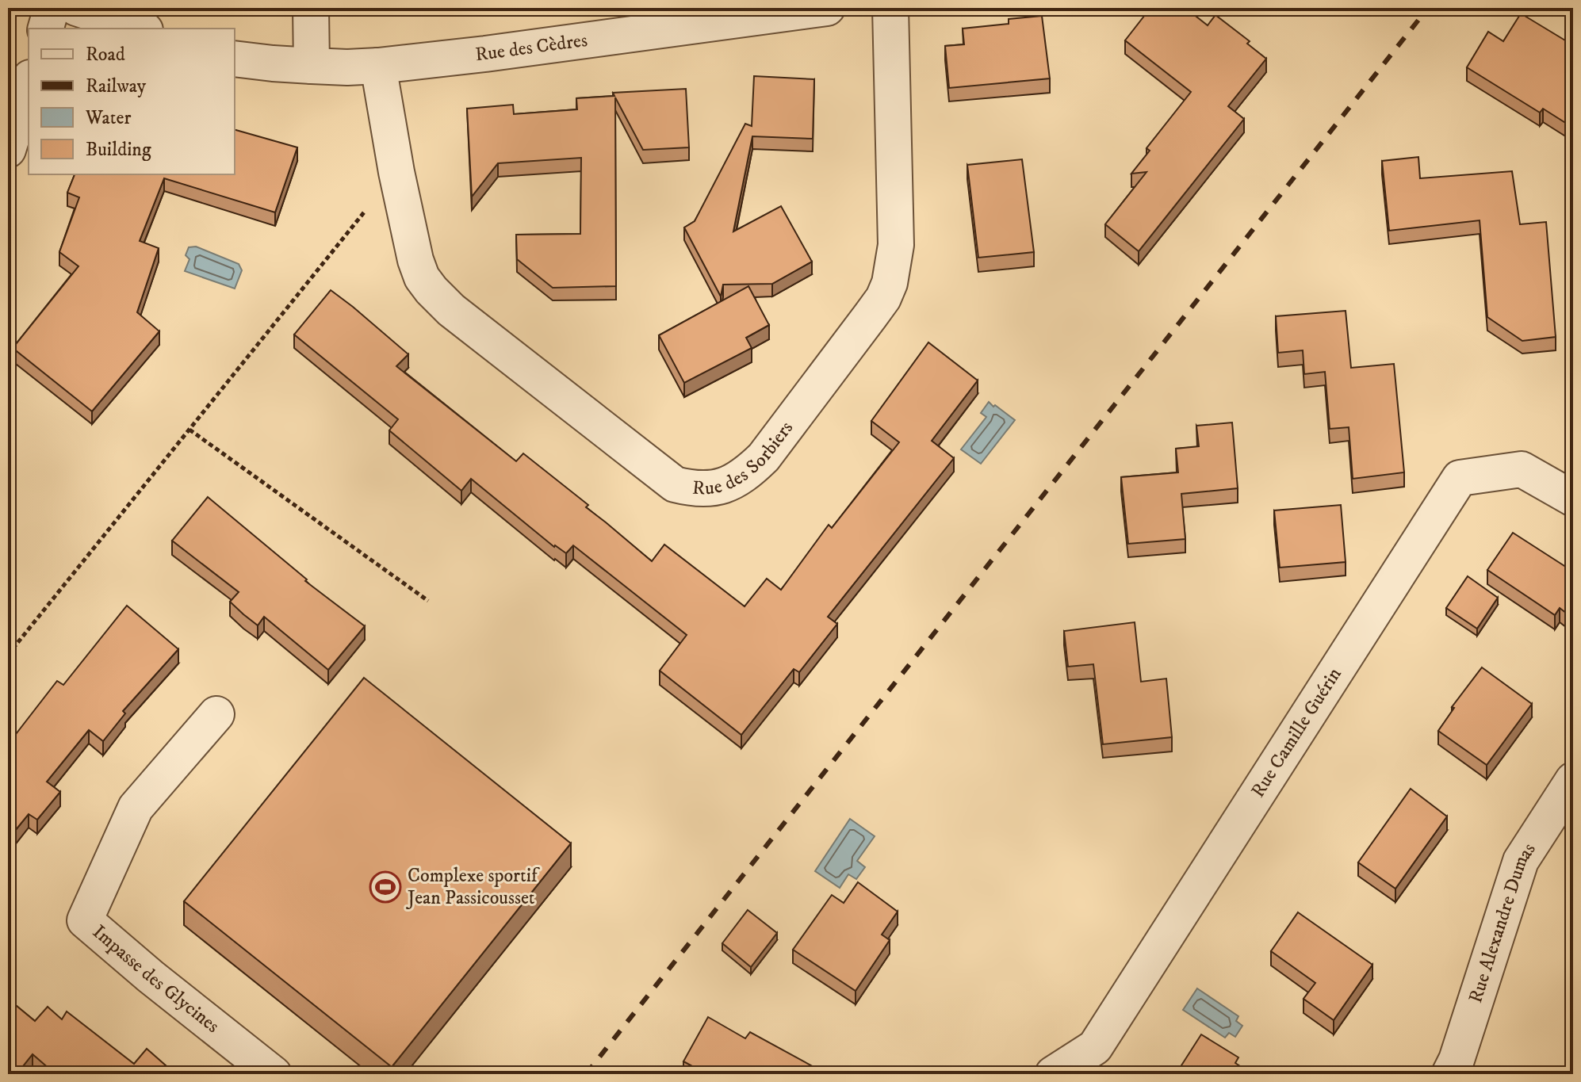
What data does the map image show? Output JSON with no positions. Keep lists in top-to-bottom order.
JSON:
{
  "streets": {
    "street": [
      "Rue des Cèdres",
      "Rue des Sorbiers",
      "Rue Camille Guérin",
      "Rue Alexandre Dumas",
      "Impasse des Glycines"
    ]
  },
  "crossings": [
    ["Rue des Cèdres", "Rue des Sorbiers"]
  ],
  "places": {
    "sports": ["Complexe sportif Jean Passicousset"]
  },
  "legend": [
    "Road",
    "Railway",
    "Water",
    "Building"
  ]
}
